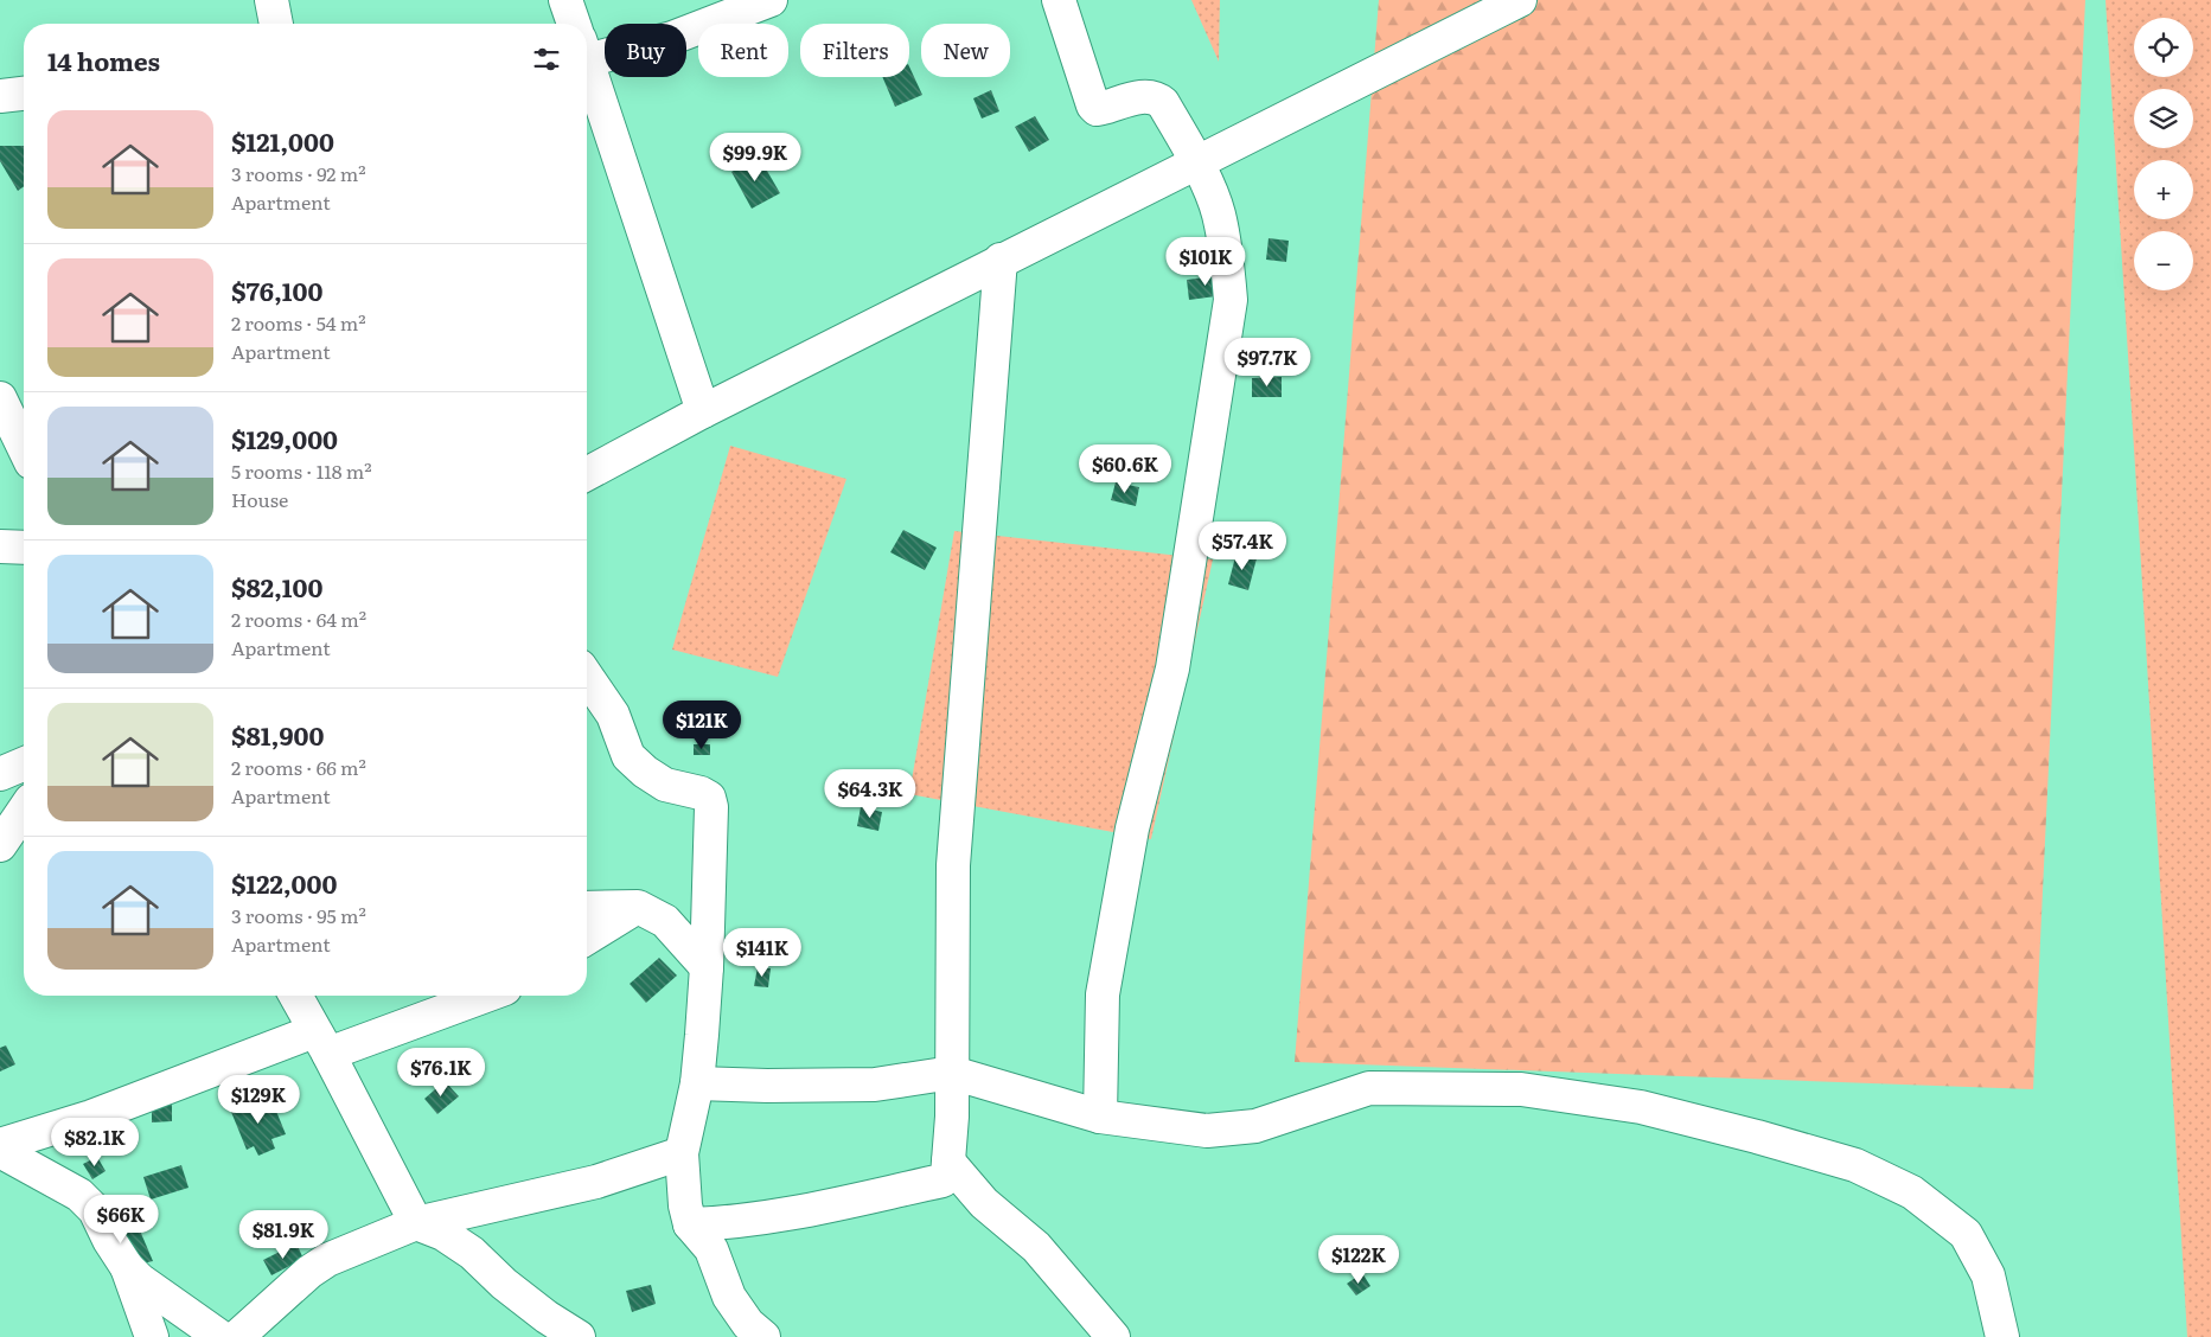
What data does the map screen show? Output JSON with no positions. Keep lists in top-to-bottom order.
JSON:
{
  "page": {
    "map_buttons": ["+", "−"],
    "chip": [
      "Buy",
      "Rent",
      "Filters",
      "New"
    ],
    "heading": "14 homes",
    "list": [
      {
        "name": "$121,000",
        "note": "3 rooms · 92 m² · Apartment"
      },
      {
        "name": "$76,100",
        "note": "2 rooms · 54 m² · Apartment"
      },
      {
        "name": "$129,000",
        "note": "5 rooms · 118 m² · House"
      },
      {
        "name": "$82,100",
        "note": "2 rooms · 64 m² · Apartment"
      },
      {
        "name": "$81,900",
        "note": "2 rooms · 66 m² · Apartment"
      },
      {
        "name": "$122,000",
        "note": "3 rooms · 95 m² · Apartment"
      }
    ],
    "price": [
      "$99.9K",
      "$101K",
      "$97.7K",
      "$60.6K",
      "$57.4K",
      "$121K",
      "$64.3K",
      "$141K",
      "$76.1K",
      "$129K",
      "$82.1K",
      "$66K",
      "$81.9K",
      "$122K"
    ]
  }
}
